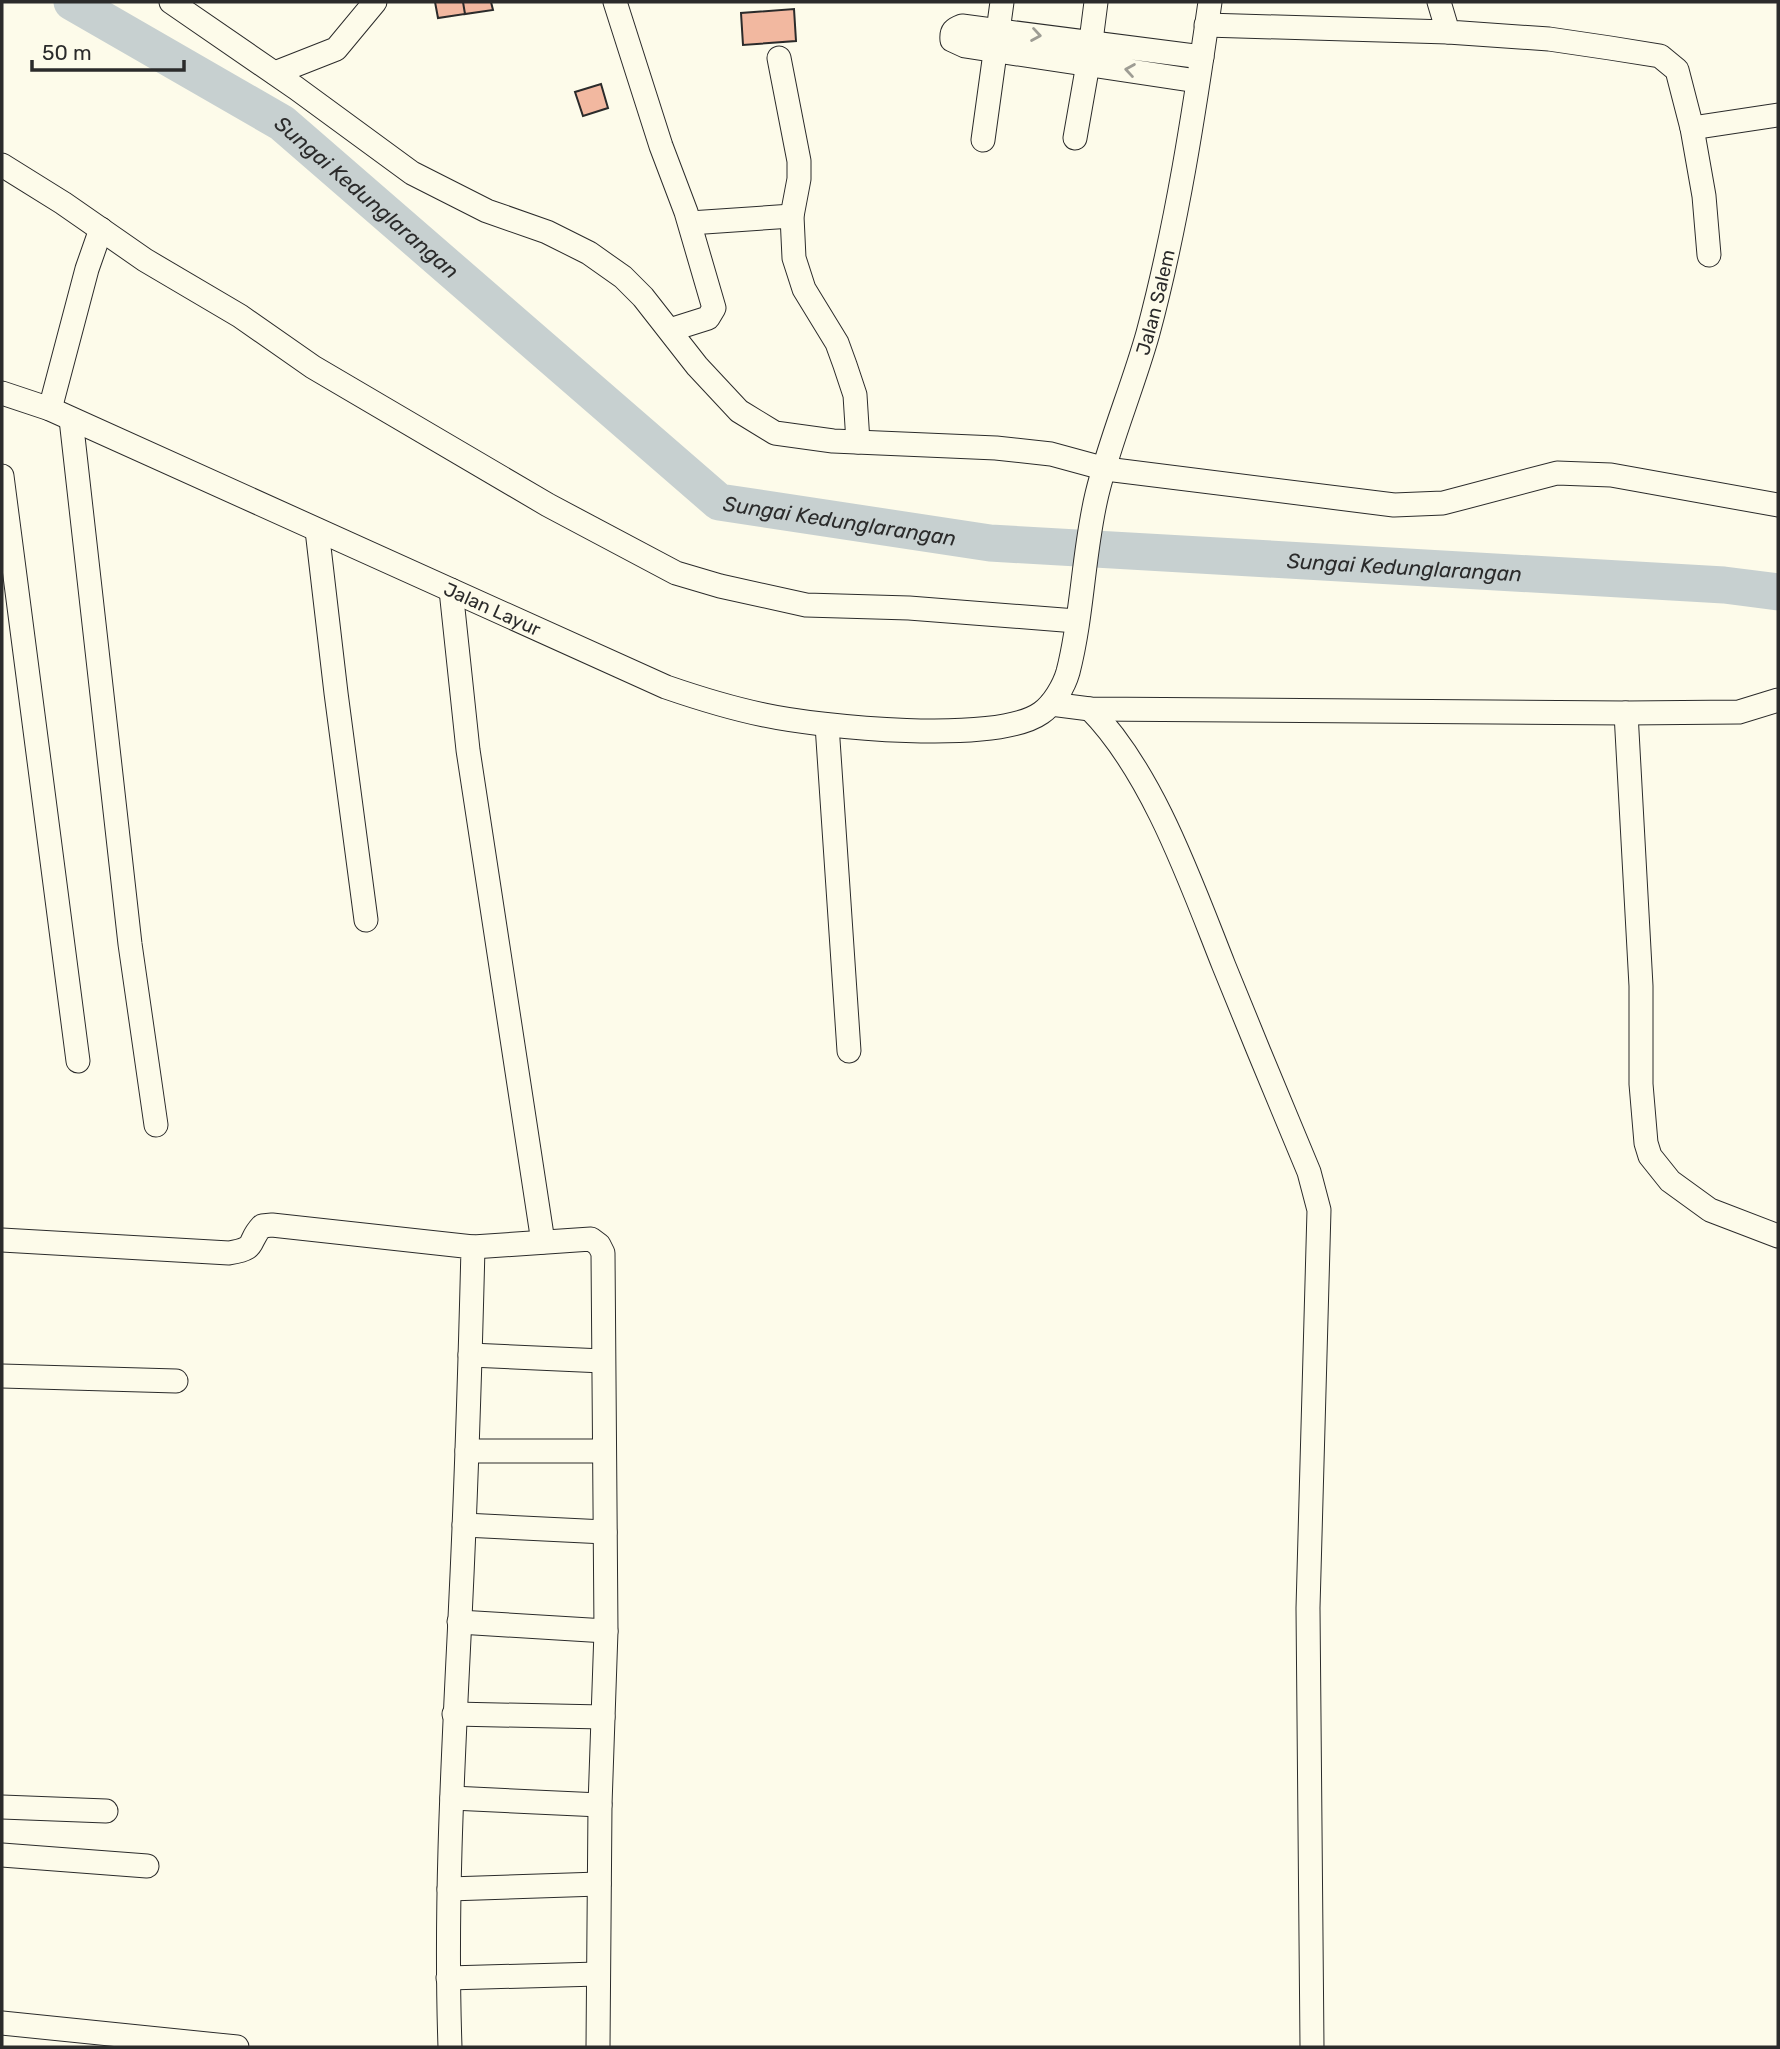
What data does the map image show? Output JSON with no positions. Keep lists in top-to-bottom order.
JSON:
{
  "streets": {
    "street": ["Jalan Salem", "Jalan Layur"]
  },
  "crossings": [
    ["Jalan Salem", "Jalan Layur"]
  ],
  "water": ["Sungai Kedunglarangan"],
  "scale_bar": "50 m"
}
